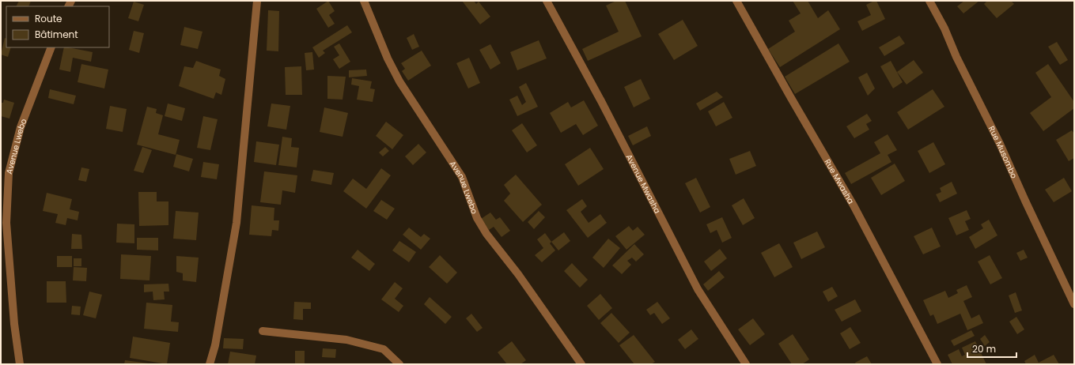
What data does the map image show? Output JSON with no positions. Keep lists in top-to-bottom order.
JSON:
{
  "streets": {
    "street": [
      "Avenue Lwebo",
      "Rue Musombo",
      "Rue Mwasha",
      "Avenue Mwasha"
    ]
  },
  "legend": ["Route", "Bâtiment"],
  "scale_bar": "20 m"
}
